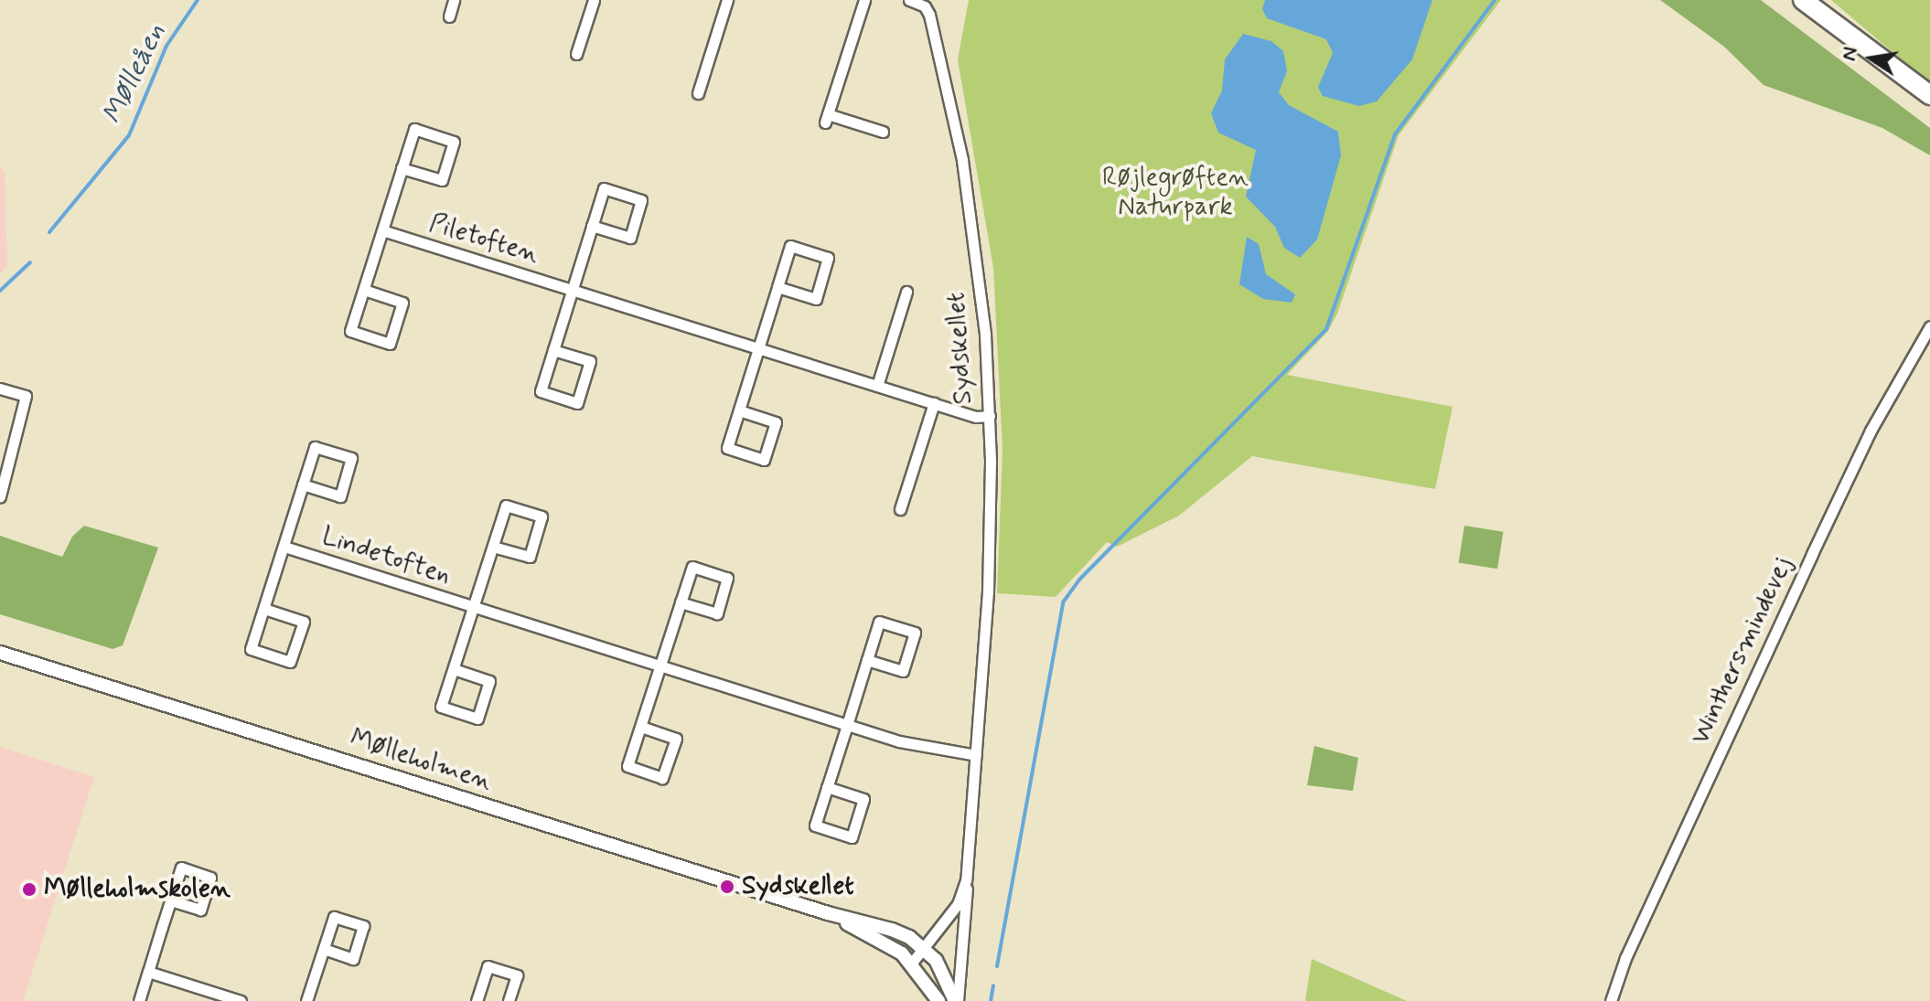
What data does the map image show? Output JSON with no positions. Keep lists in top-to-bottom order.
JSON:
{
  "streets": {
    "street": [
      "Piletoften",
      "Sydskellet",
      "Lindetoften",
      "Winthersmindevej",
      "Mølleholmen"
    ]
  },
  "crossings": [
    ["Piletoften", "Sydskellet"],
    ["Sydskellet", "Lindetoften"],
    ["Sydskellet", "Mølleholmen"]
  ],
  "water": ["Mølleåen"],
  "parks": ["Røjlegrøften Naturpark"],
  "places": ["Sydskellet", "Mølleholmskolen"],
  "north": "left"
}
